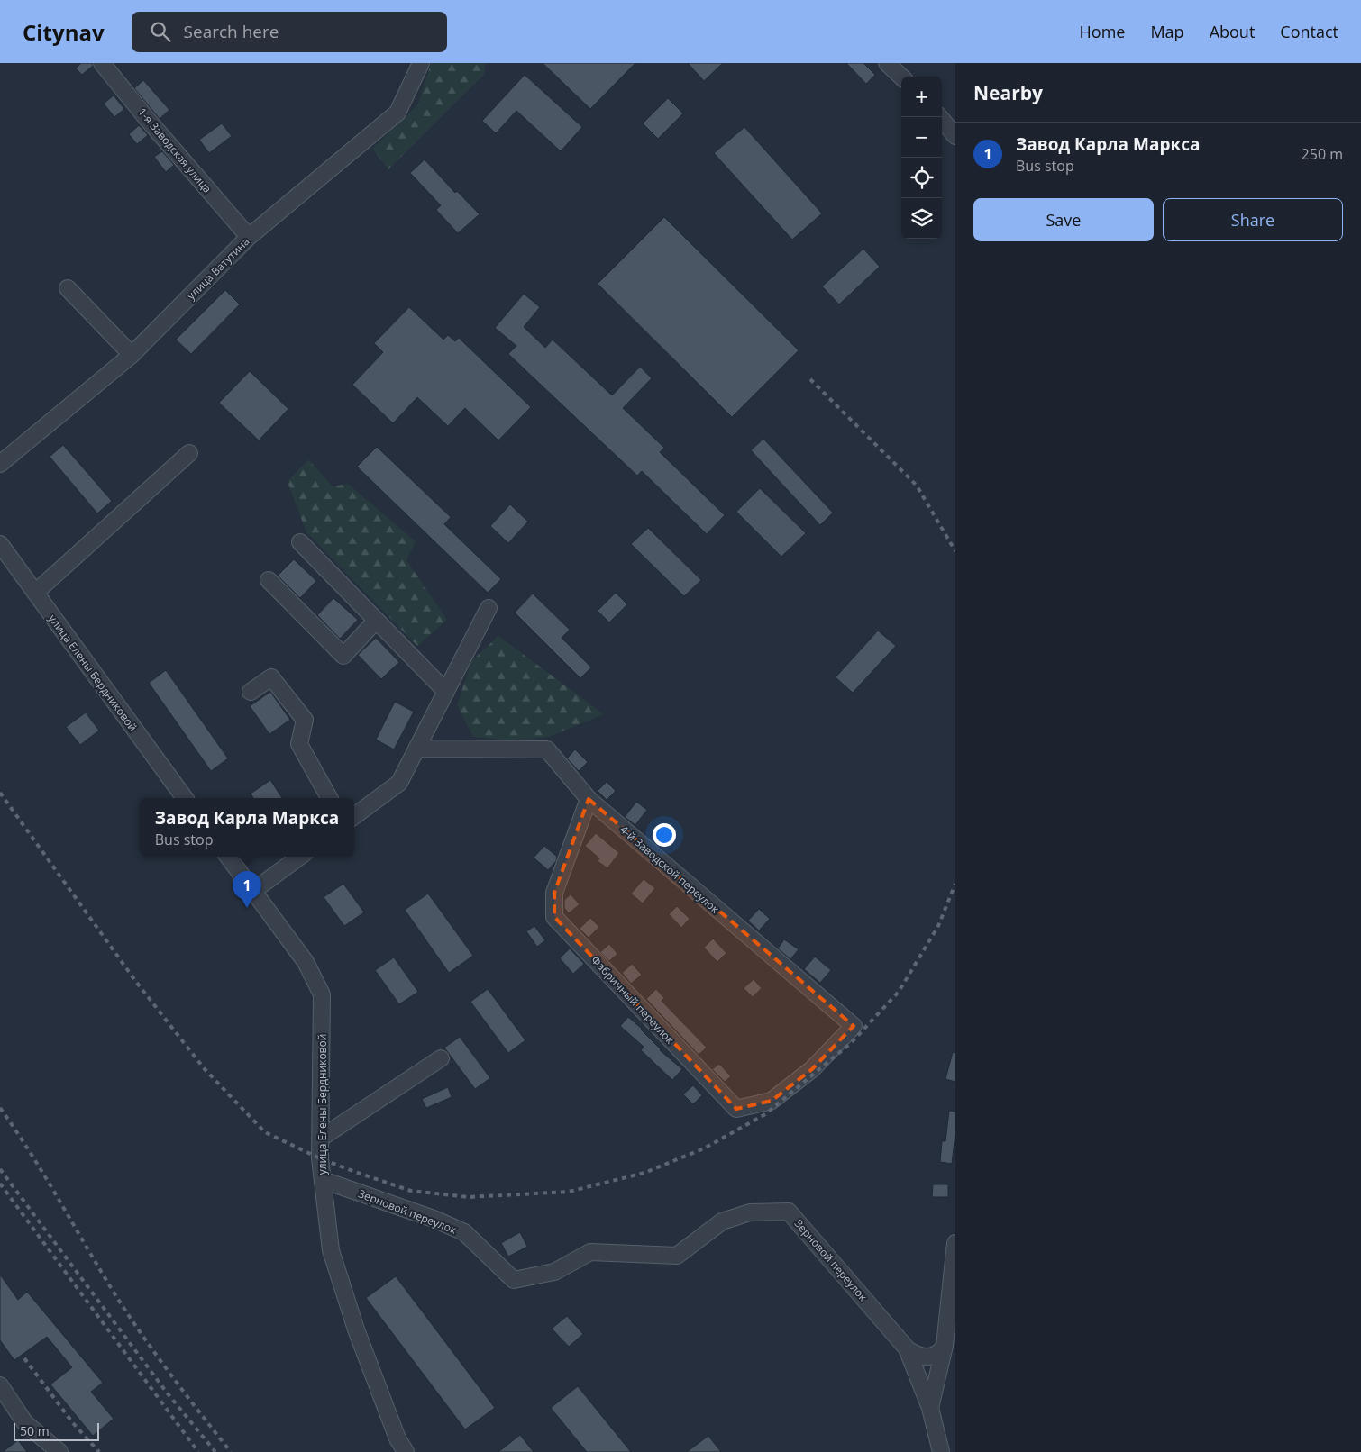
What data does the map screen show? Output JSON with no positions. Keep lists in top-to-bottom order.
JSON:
{
  "streets": {
    "street": [
      "1-я Заводская улица",
      "улица Ватутина",
      "улица Елены Бердниковой",
      "4-й Заводской переулок",
      "Фабричный переулок",
      "Зерновой переулок"
    ]
  },
  "crossings": [
    ["1-я Заводская улица", "улица Ватутина"],
    ["улица Елены Бердниковой", "Зерновой переулок"],
    ["4-й Заводской переулок", "Фабричный переулок"]
  ],
  "scale_bar": "50 m",
  "page": {
    "header": "Citynav",
    "search": "Search here",
    "nav": [
      "Home",
      "Map",
      "About",
      "Contact"
    ],
    "heading": "Nearby",
    "map_buttons": ["+", "−"],
    "list": [
      {
        "mark": "1",
        "name": "Завод Карла Маркса",
        "note": "Bus stop",
        "value": "250 m"
      }
    ],
    "buttons": ["Save", "Share"],
    "popup": ["Завод Карла Маркса", "Bus stop"],
    "pins": "1",
    "scale": "50 m"
  }
}
